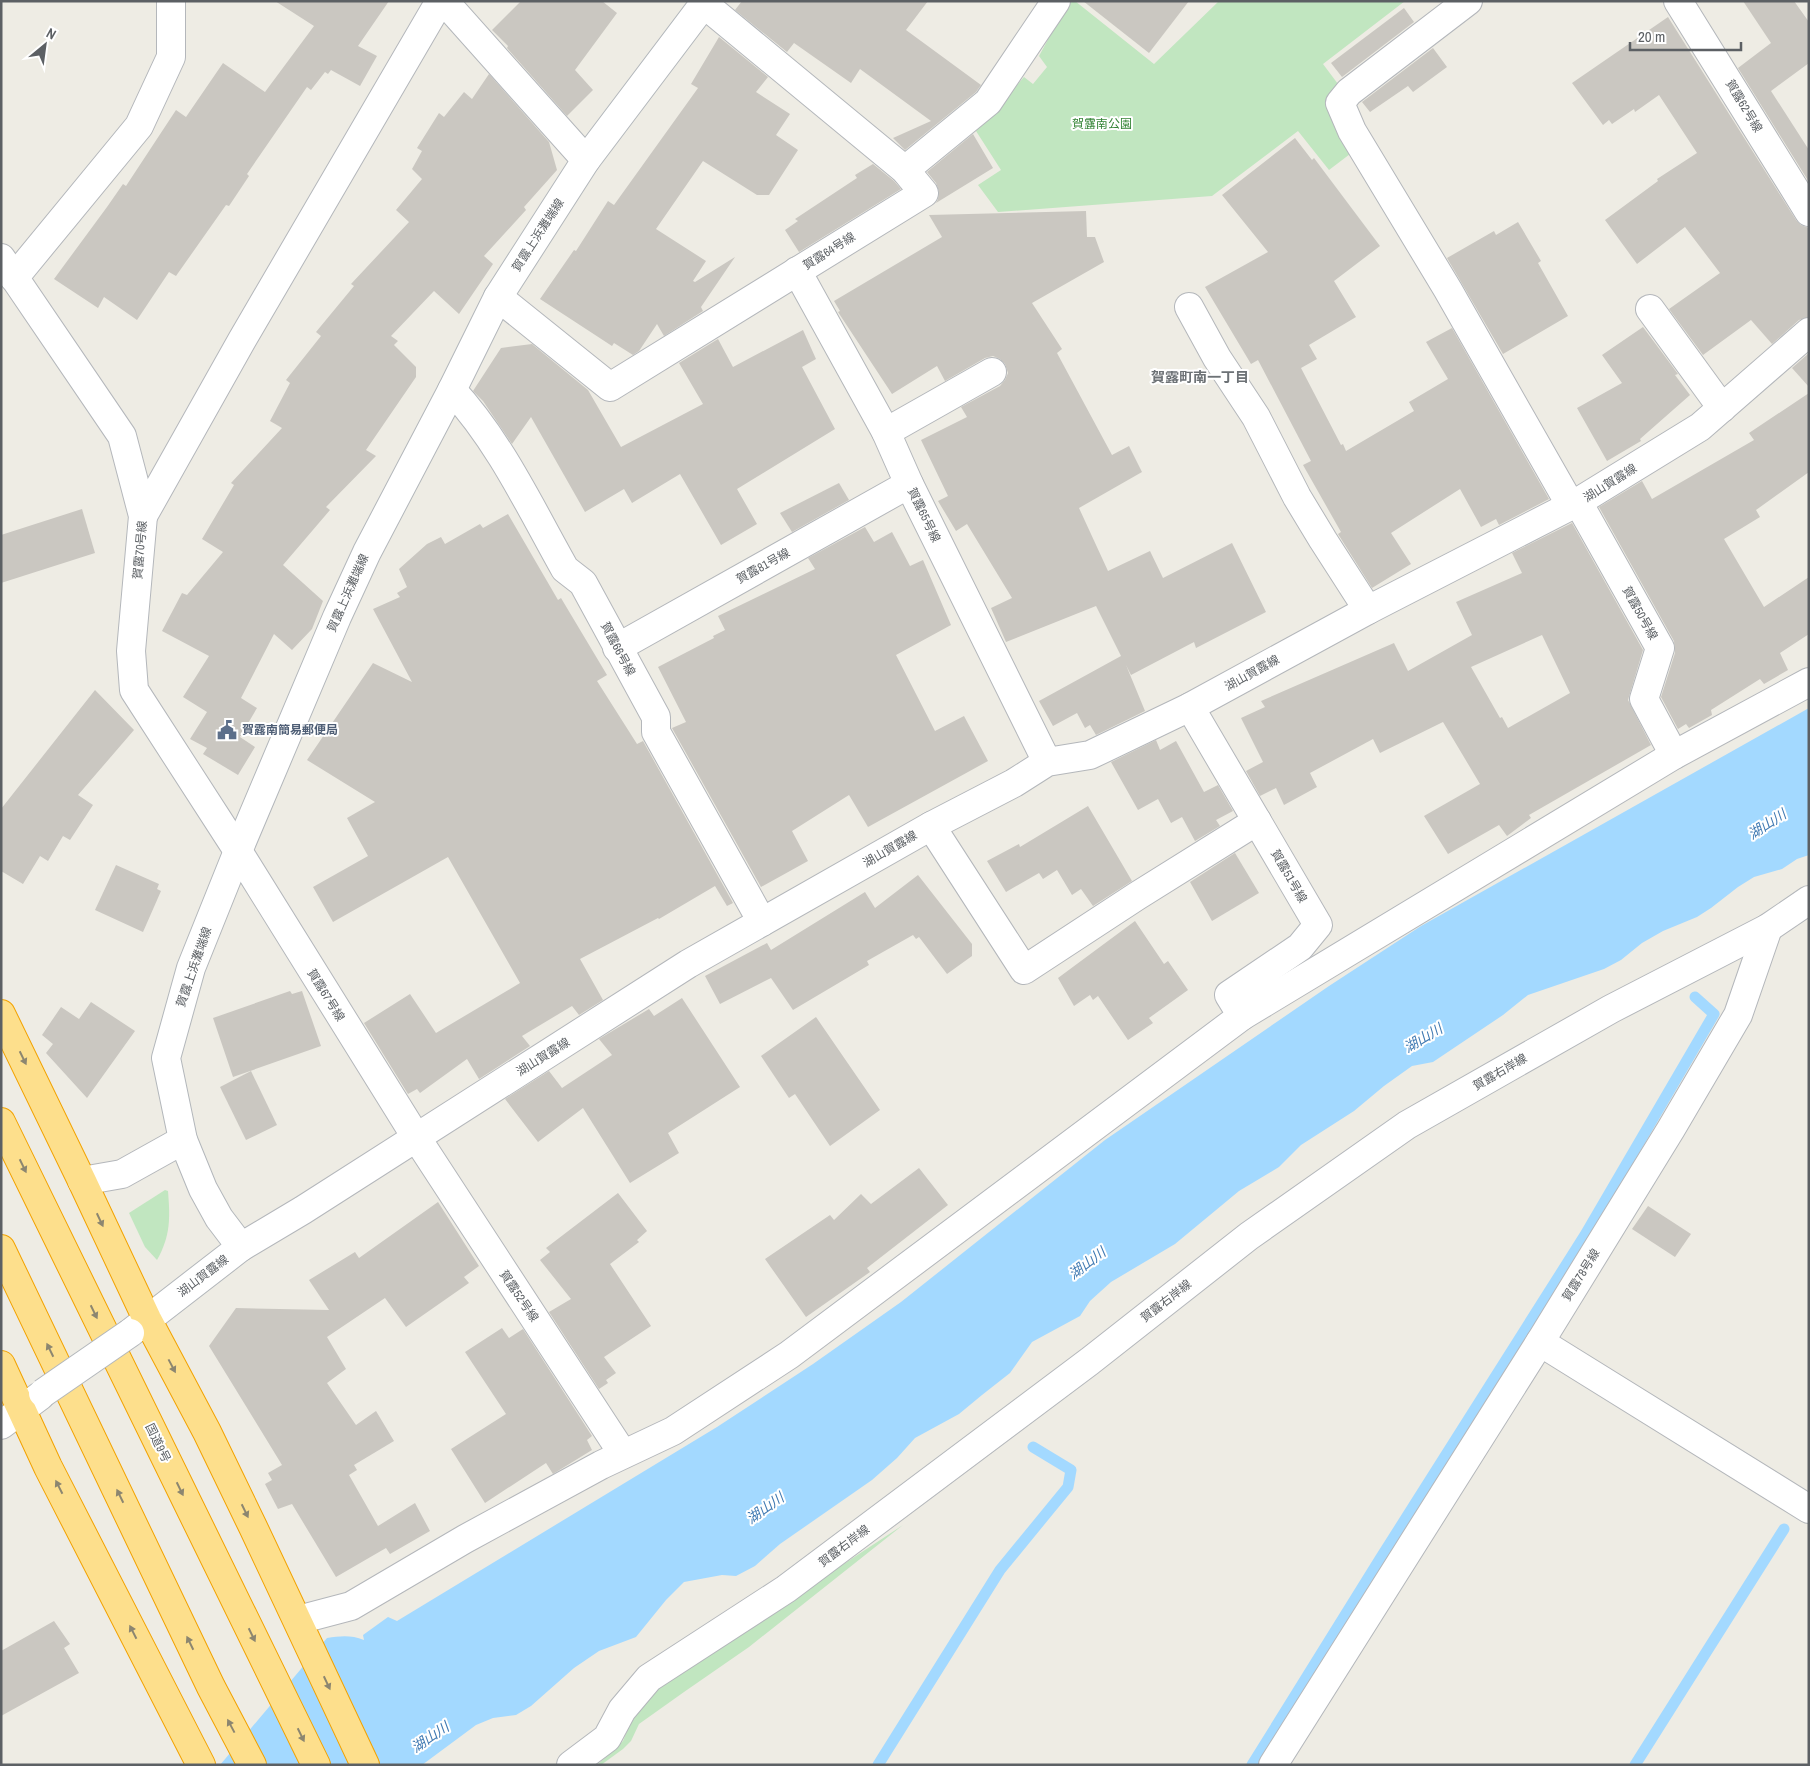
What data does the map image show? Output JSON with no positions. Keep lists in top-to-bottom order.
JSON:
{
  "streets": {
    "highway": ["国道9号"],
    "street": [
      "賀露62号線",
      "賀露上浜灘端線",
      "賀露64号線",
      "湖山賀露線",
      "賀露65号線",
      "賀露70号線",
      "賀露81号線",
      "賀露50号線",
      "賀露66号線",
      "賀露51号線",
      "賀露67号線",
      "賀露右岸線",
      "賀露78号線",
      "賀露52号線"
    ]
  },
  "crossings": [
    ["賀露上浜灘端線", "賀露64号線"],
    ["賀露上浜灘端線", "湖山賀露線"],
    ["賀露上浜灘端線", "賀露70号線"],
    ["賀露上浜灘端線", "賀露66号線"],
    ["賀露上浜灘端線", "賀露67号線"],
    ["賀露64号線", "賀露65号線"],
    ["湖山賀露線", "賀露65号線"],
    ["湖山賀露線", "賀露50号線"],
    ["湖山賀露線", "賀露66号線"],
    ["湖山賀露線", "賀露51号線"],
    ["湖山賀露線", "賀露67号線"],
    ["湖山賀露線", "賀露52号線"],
    ["賀露65号線", "賀露81号線"],
    ["賀露70号線", "賀露67号線"],
    ["賀露81号線", "賀露66号線"],
    ["賀露67号線", "賀露52号線"],
    ["賀露右岸線", "賀露78号線"]
  ],
  "districts": ["賀露町南一丁目"],
  "water": ["湖山川"],
  "parks": ["賀露南公園"],
  "places": {
    "public building": ["賀露南簡易郵便局"]
  },
  "scale_bar": "20 m",
  "north": "top right"
}
